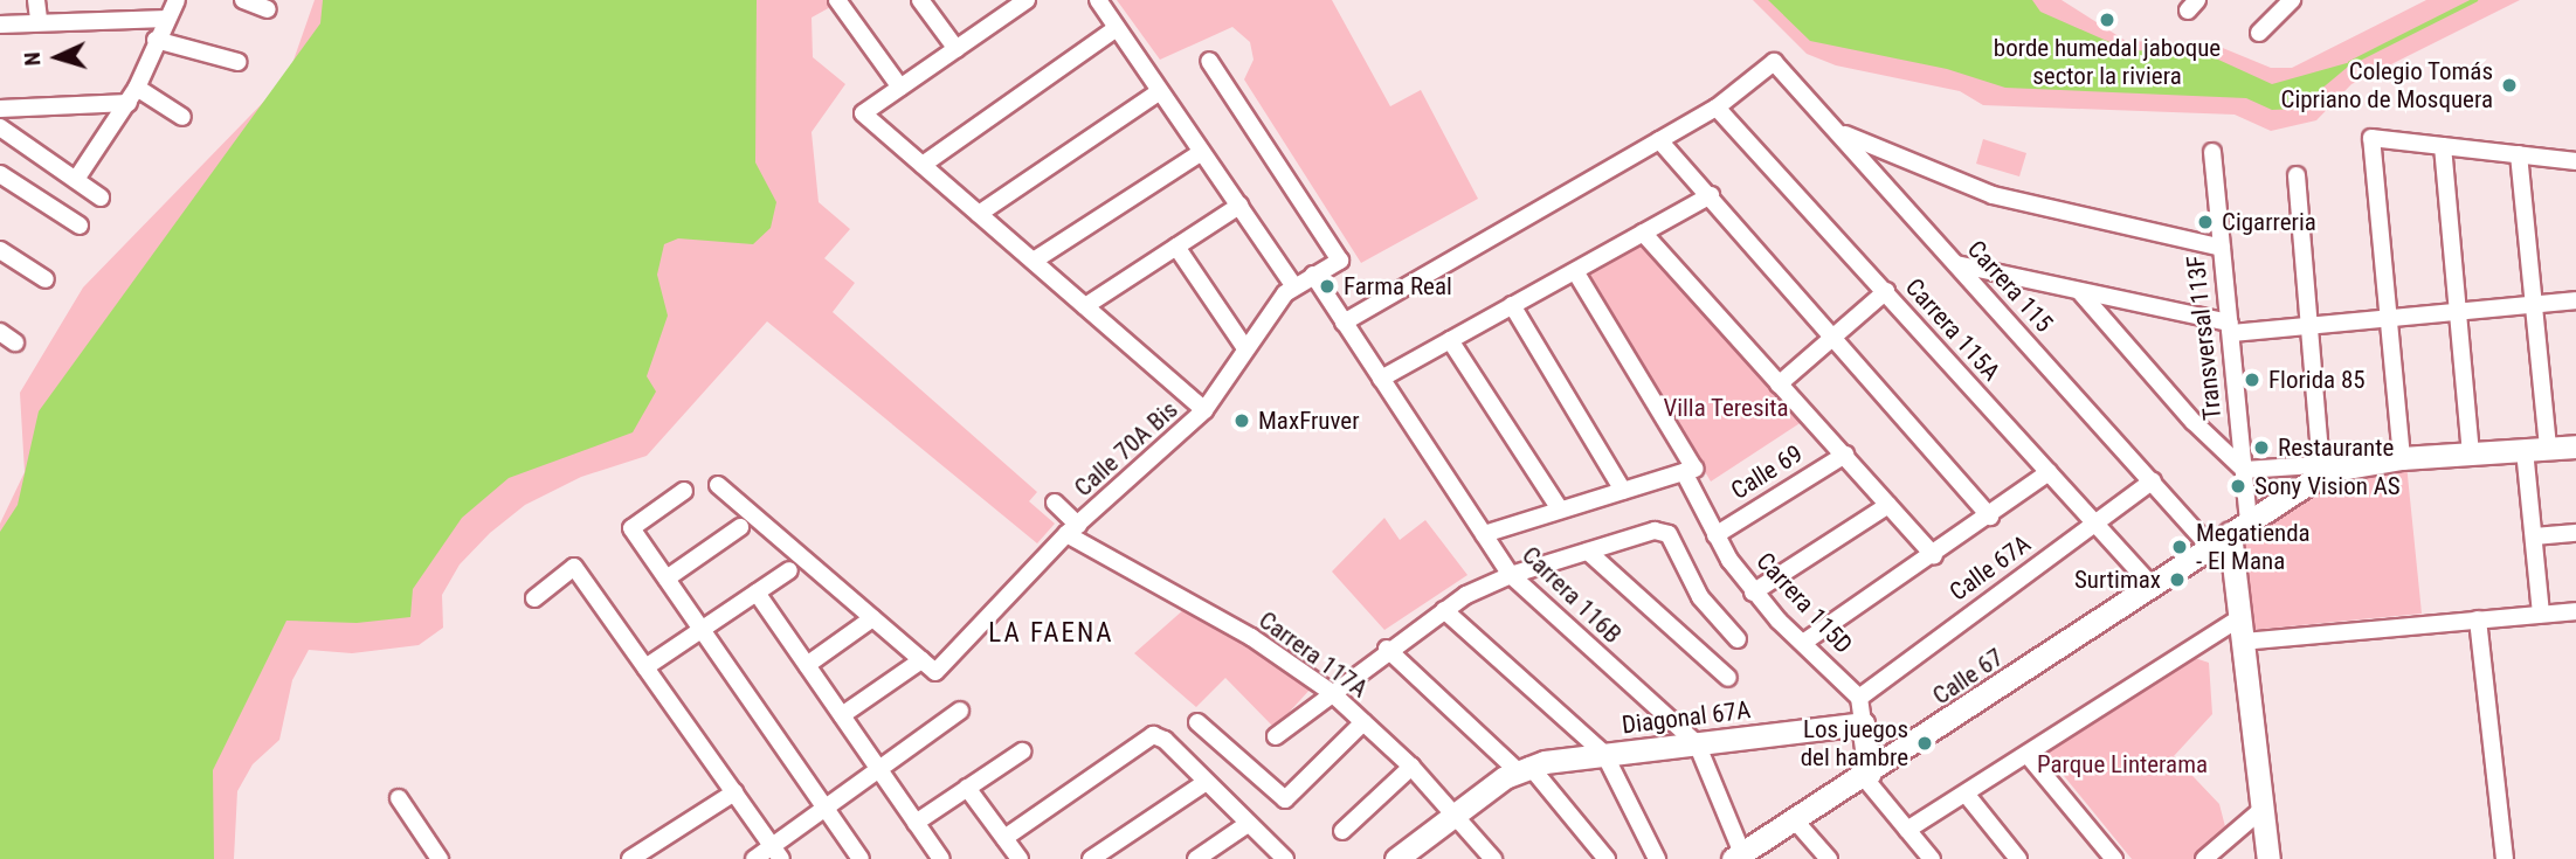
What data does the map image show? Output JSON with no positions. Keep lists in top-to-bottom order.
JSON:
{
  "streets": {
    "street": [
      "Carrera 115",
      "Carrera 115A",
      "Transversal 113F",
      "Calle 70A Bis",
      "Calle 69",
      "Calle 67A",
      "Carrera 116B",
      "Carrera 115D",
      "Carrera 117A",
      "Calle 67",
      "Diagonal 67A"
    ]
  },
  "crossings": [
    ["Carrera 115", "Carrera 115A"],
    ["Carrera 115", "Calle 67A"],
    ["Carrera 115", "Calle 67"],
    ["Carrera 115A", "Calle 67A"],
    ["Carrera 115A", "Calle 67"],
    ["Calle 70A Bis", "Carrera 116B"],
    ["Calle 70A Bis", "Carrera 117A"],
    ["Calle 69", "Carrera 115D"],
    ["Calle 67A", "Carrera 115D"],
    ["Carrera 116B", "Calle 67"],
    ["Carrera 116B", "Diagonal 67A"]
  ],
  "districts": ["LA FAENA"],
  "parks": ["Villa Teresita", "Parque Linterama"],
  "places": [
    "borde humedal jaboque sector la riviera",
    "Colegio Tomás Cipriano de Mosquera",
    "Cigarreria",
    "Farma Real",
    "Florida 85",
    "MaxFruver",
    "Restaurante",
    "Sony Vision AS",
    "Megatienda - El Mana",
    "Surtimax",
    "Los juegos del hambre"
  ],
  "north": "left"
}
